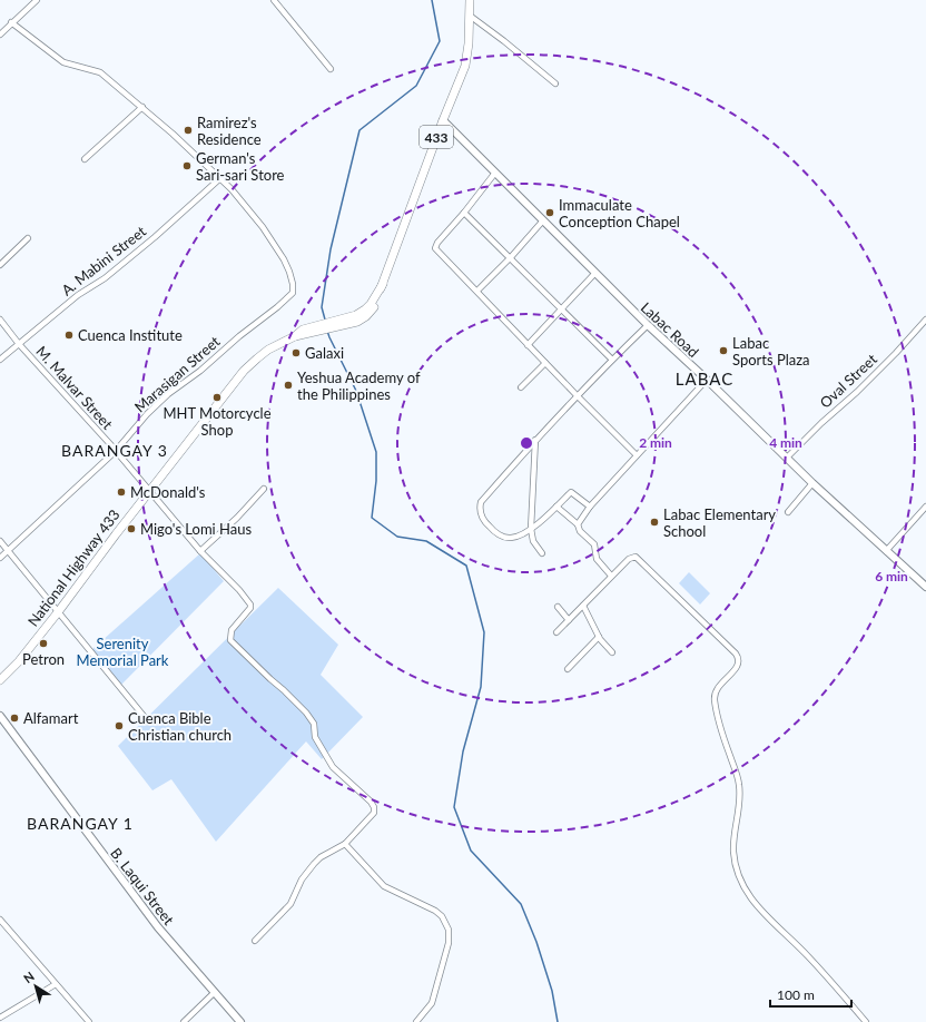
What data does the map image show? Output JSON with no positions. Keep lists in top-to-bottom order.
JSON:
{
  "streets": {
    "main road": ["433", "National Highway 433"],
    "street": [
      "A. Mabini Street",
      "Labac Road",
      "Marasigan Street",
      "Oval Street",
      "M. Malvar Street",
      "B. Laqui Street"
    ]
  },
  "crossings": [
    ["A. Mabini Street", "Marasigan Street"],
    ["A. Mabini Street", "M. Malvar Street"],
    ["Labac Road", "Oval Street"],
    ["Labac Road", "National Highway 433"],
    ["Marasigan Street", "M. Malvar Street"],
    ["M. Malvar Street", "National Highway 433"]
  ],
  "districts": ["LABAC", "BARANGAY 3", "BARANGAY 1"],
  "parks": ["Serenity Memorial Park"],
  "places": [
    "Ramirez's Residence",
    "German's Sari-sari Store",
    "Immaculate Conception Chapel",
    "Cuenca Institute",
    "Labac Sports Plaza",
    "Galaxi",
    "Yeshua Academy of the Philippines",
    "MHT Motorcycle Shop",
    "McDonald's",
    "Labac Elementary School",
    "Migo's Lomi Haus",
    "Petron",
    "Alfamart",
    "Cuenca Bible Christian church"
  ],
  "scale_bar": "100 m",
  "north": "top left",
  "rings": ["2 min", "4 min", "6 min"]
}
